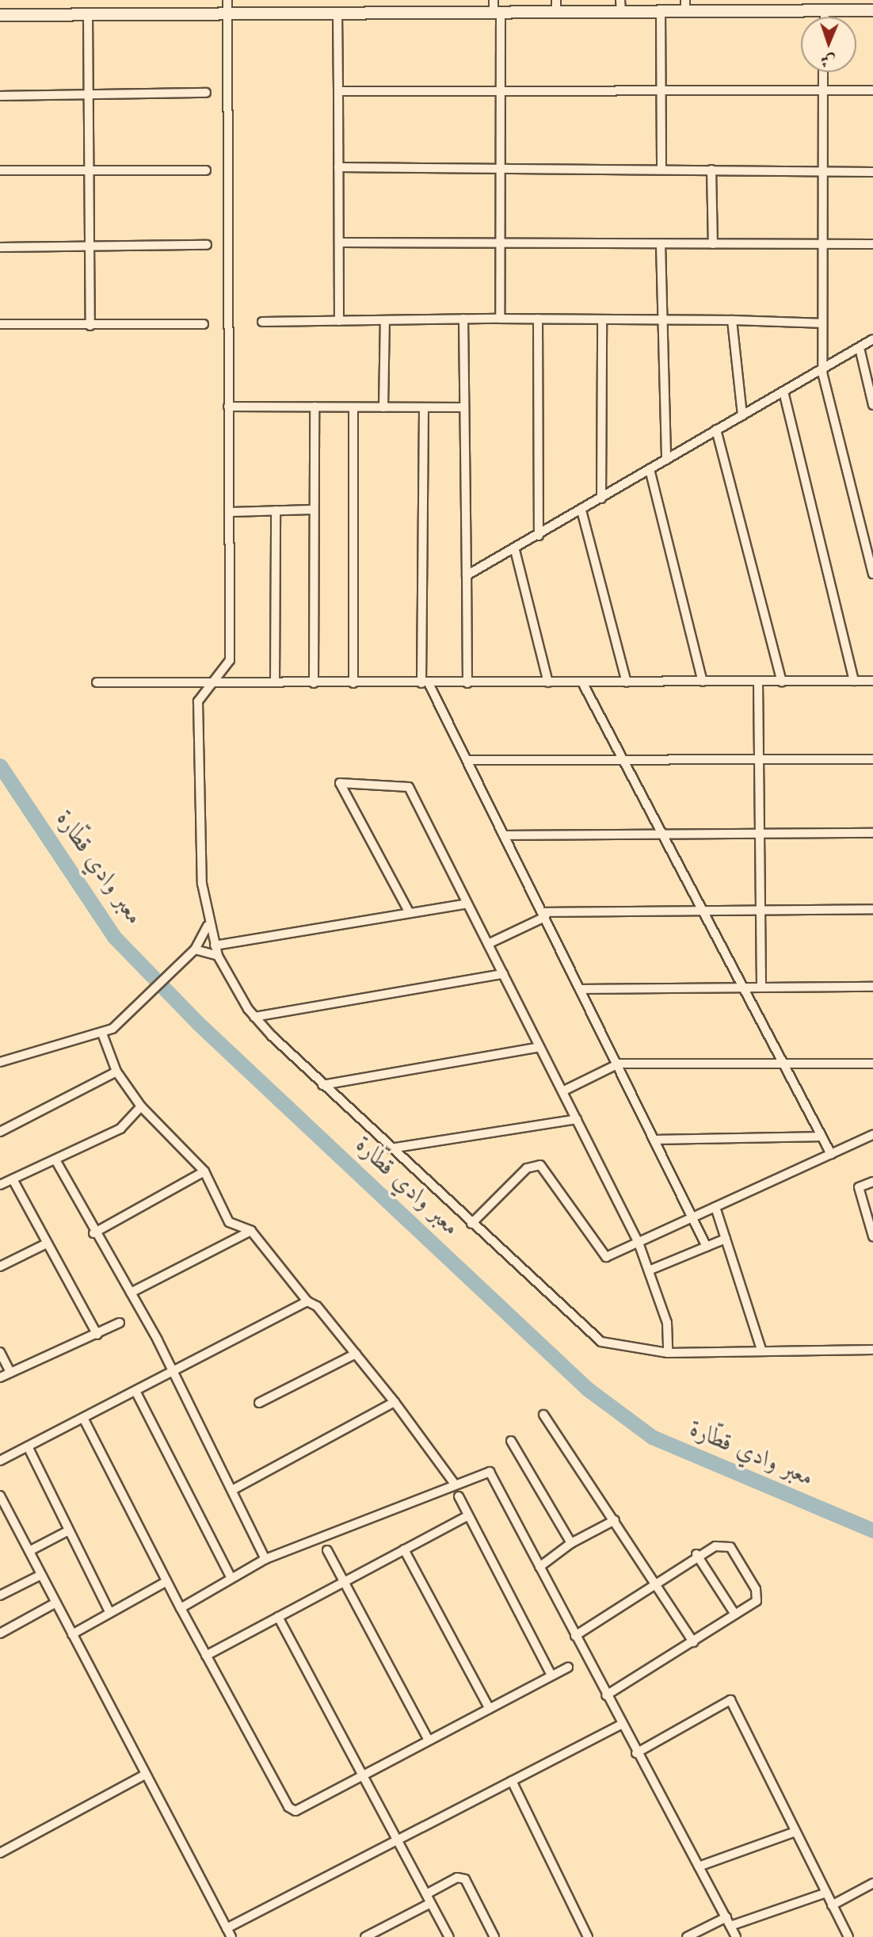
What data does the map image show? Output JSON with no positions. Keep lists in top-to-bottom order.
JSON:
{
  "water": ["معبر وادي قطّارة"],
  "north": "bottom"
}
